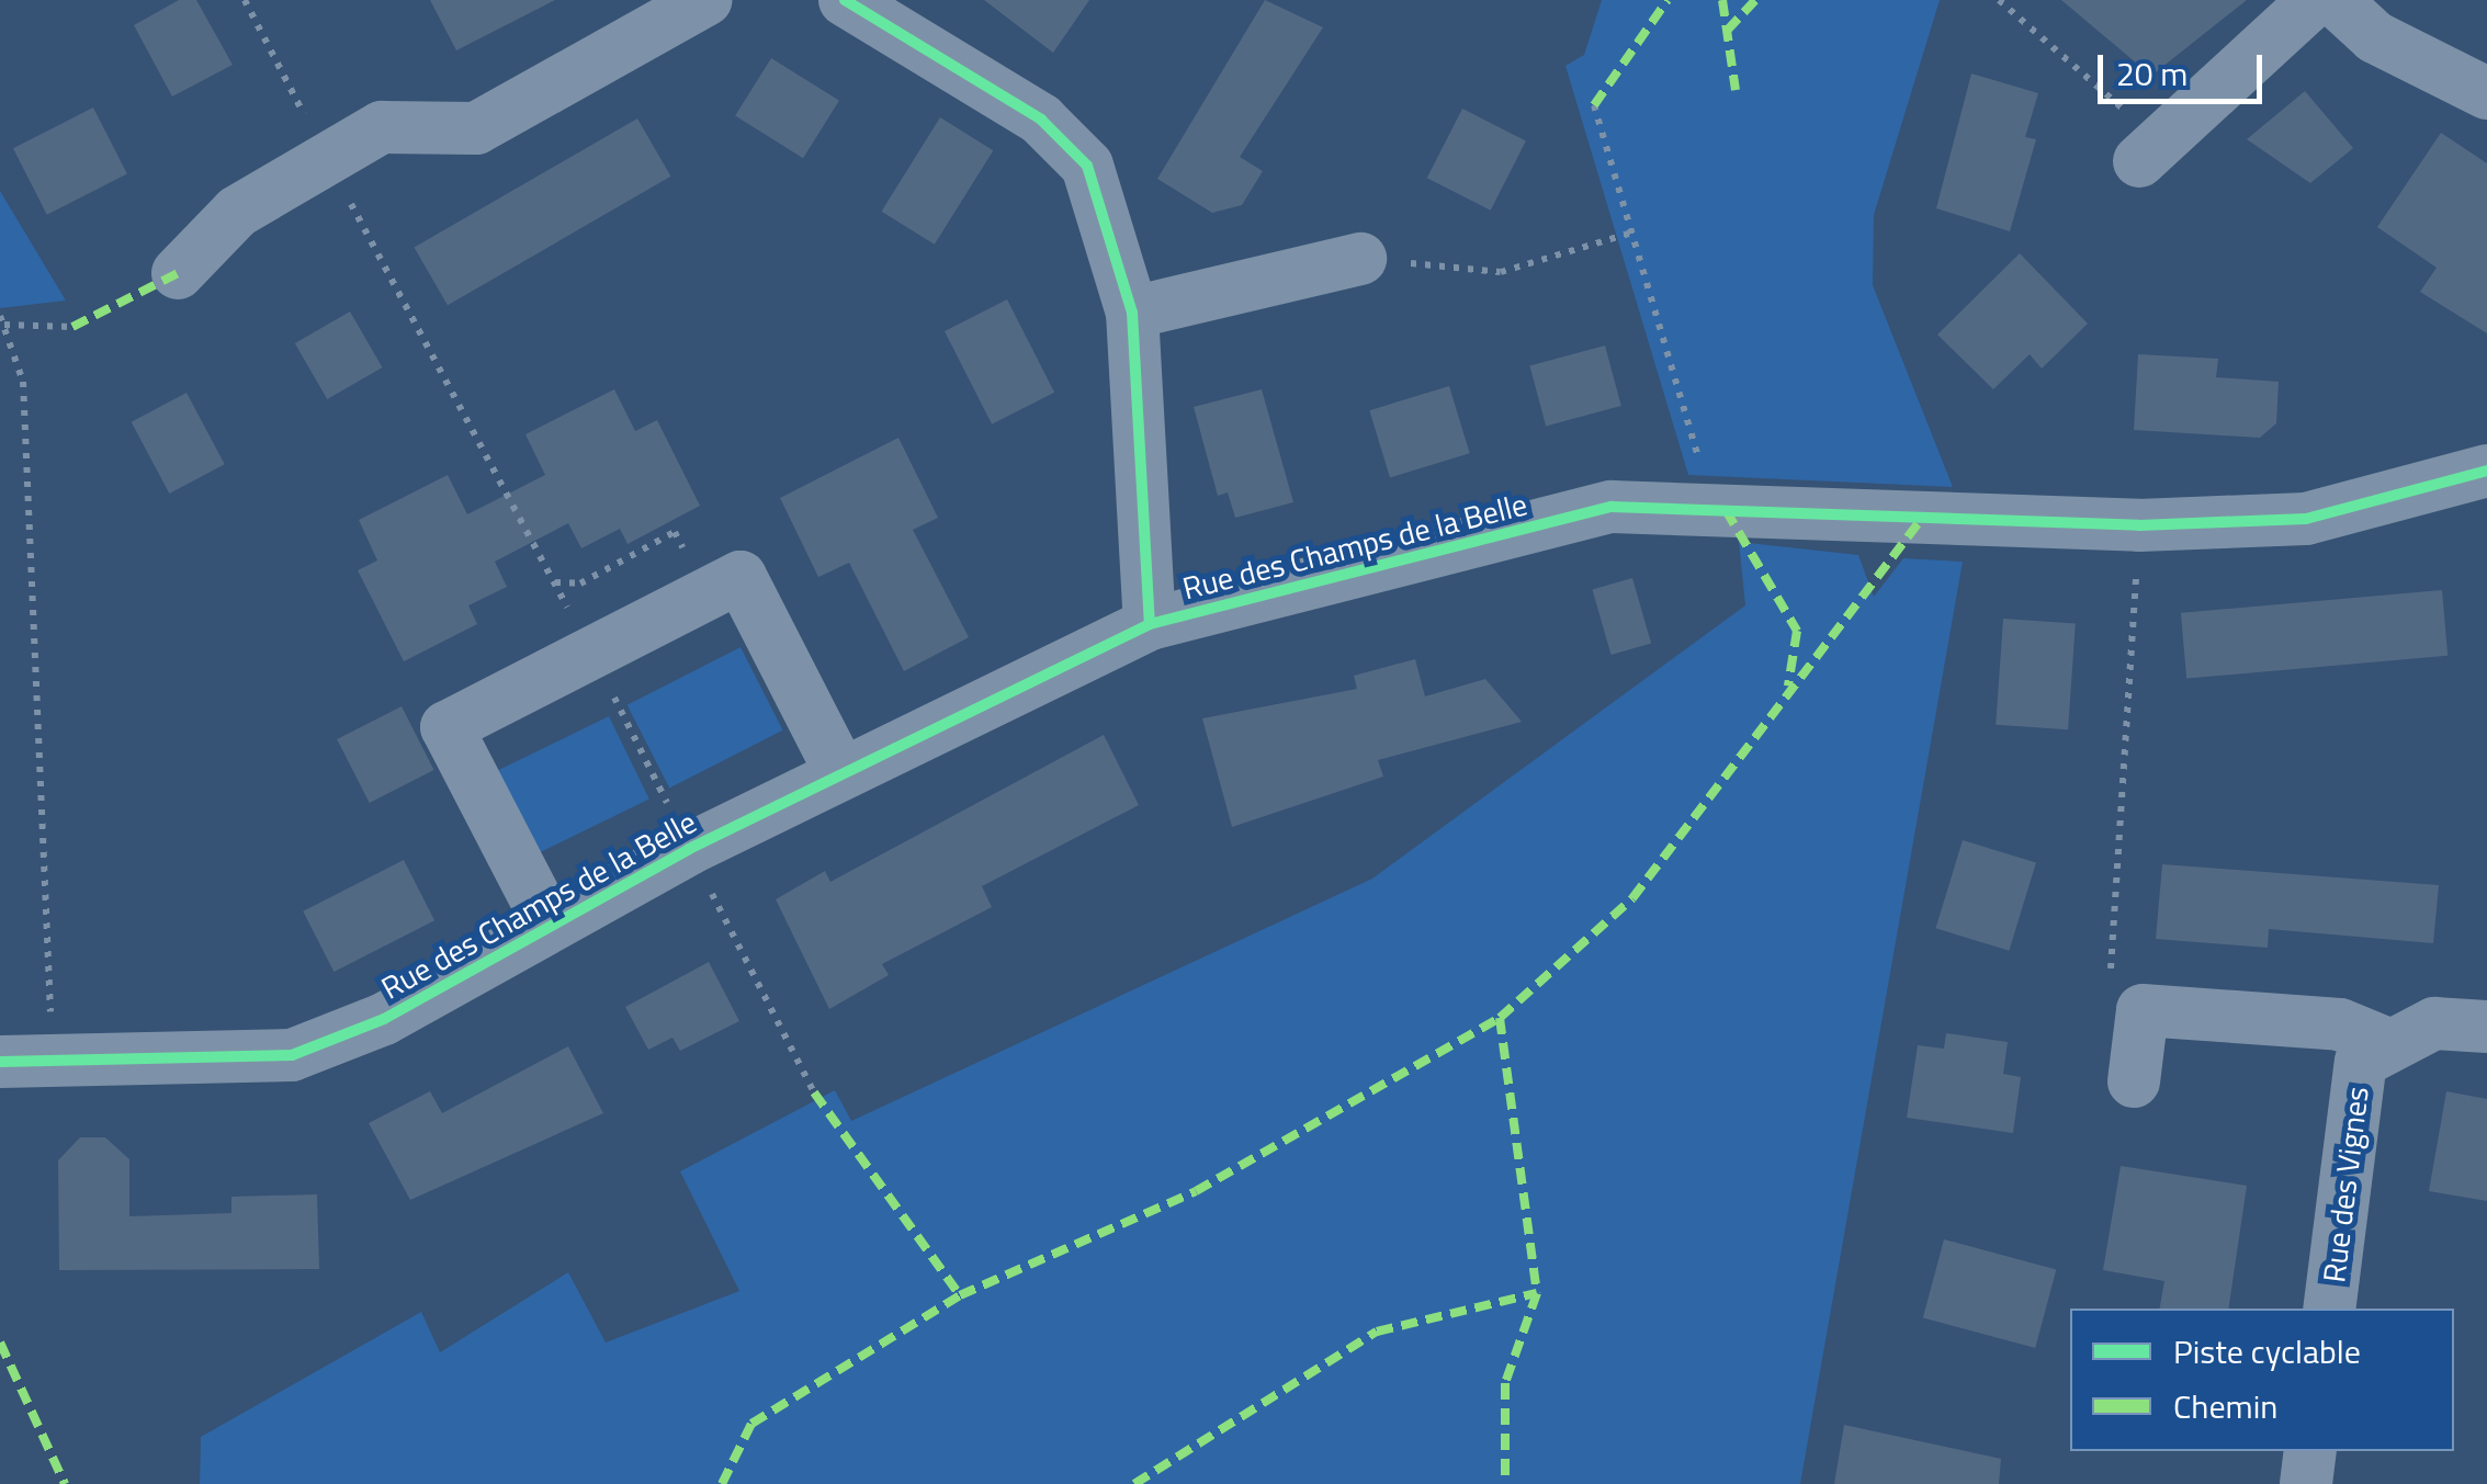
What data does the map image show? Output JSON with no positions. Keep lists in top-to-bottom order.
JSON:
{
  "streets": {
    "street": ["Rue des Champs de la Belle", "Rue des Vignes"]
  },
  "legend": ["Piste cyclable", "Chemin"],
  "scale_bar": "20 m"
}
